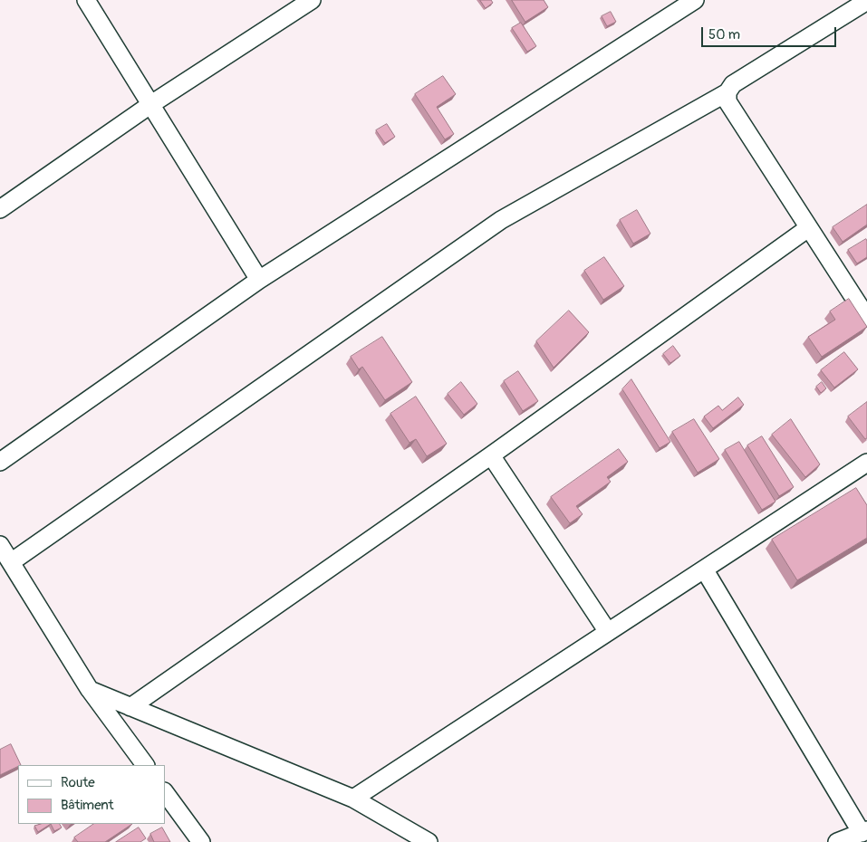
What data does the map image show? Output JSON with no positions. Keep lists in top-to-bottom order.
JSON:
{
  "legend": ["Route", "Bâtiment"],
  "scale_bar": "50 m"
}
